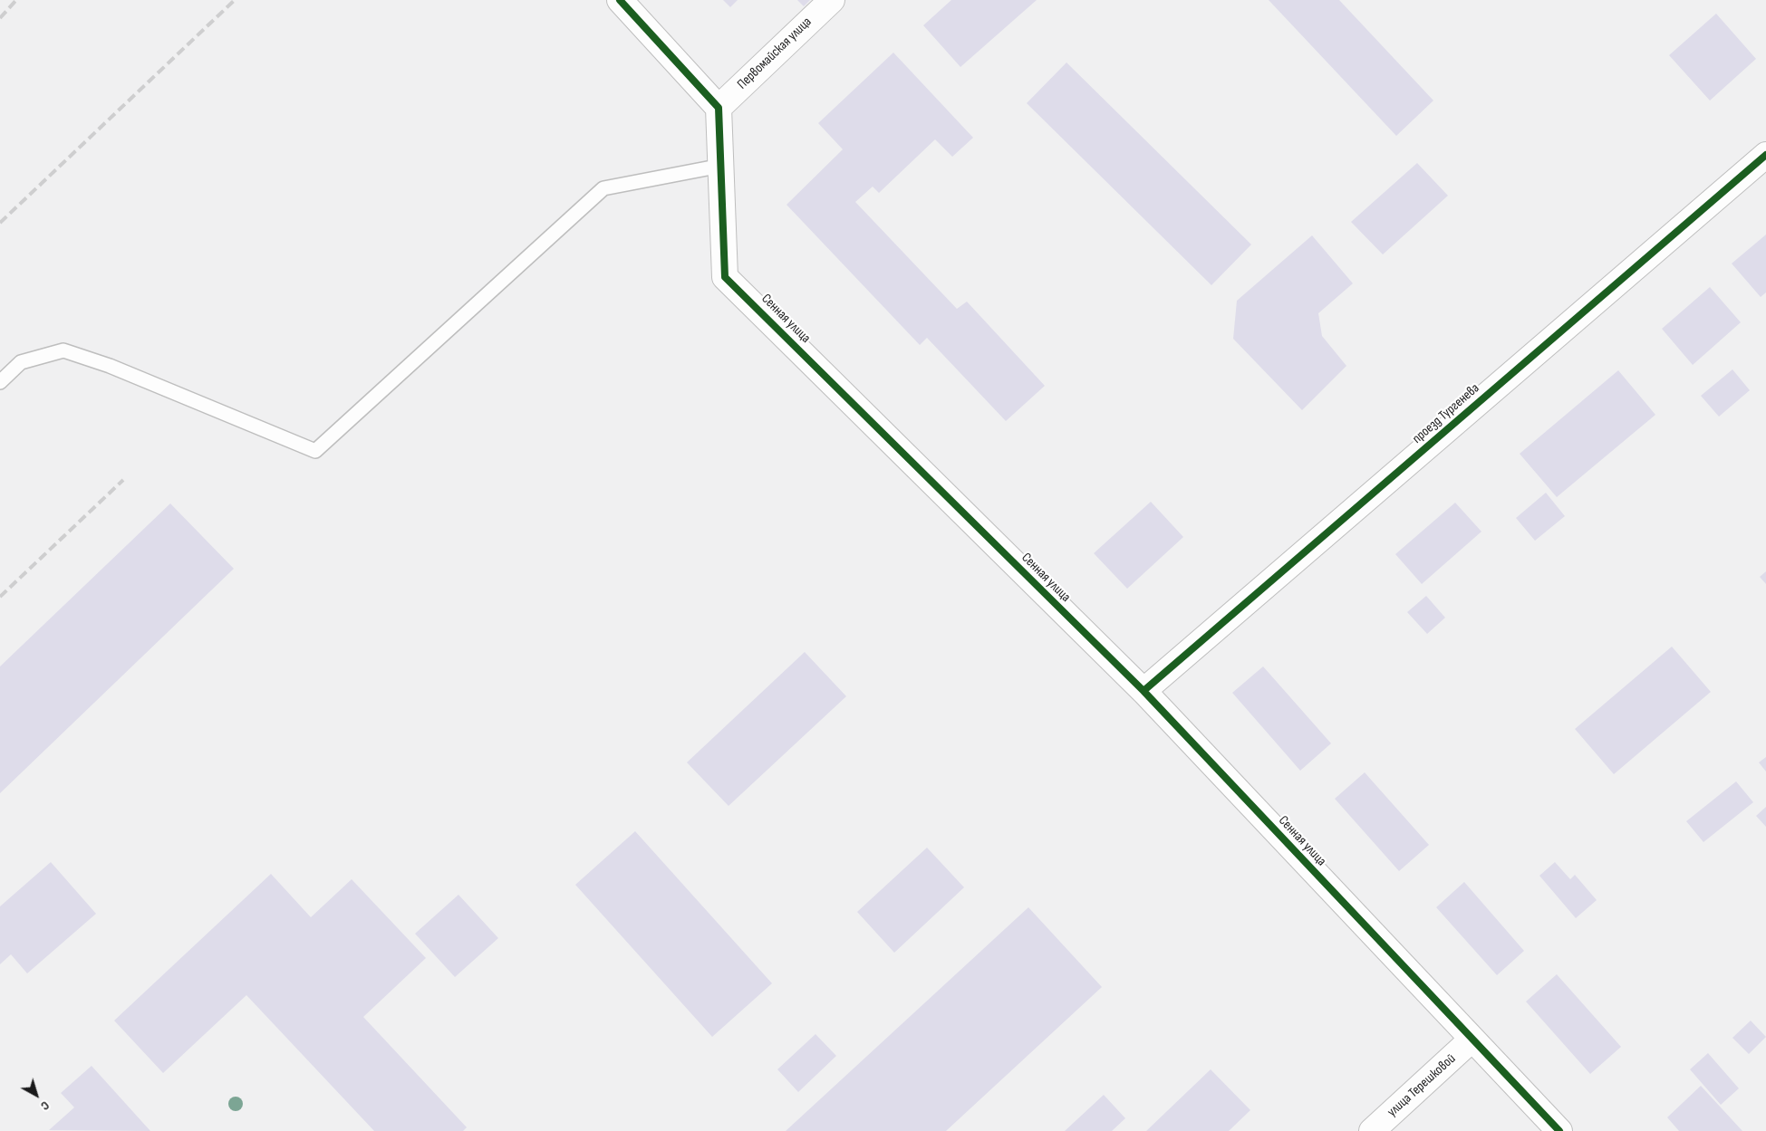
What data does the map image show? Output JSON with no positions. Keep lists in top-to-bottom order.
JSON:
{
  "streets": {
    "street": [
      "Первомайская улица",
      "Сенная улица",
      "проезд Тургенева",
      "улица Терешковой"
    ]
  },
  "crossings": [
    ["Первомайская улица", "Сенная улица"],
    ["Сенная улица", "проезд Тургенева"],
    ["Сенная улица", "улица Терешковой"]
  ],
  "north": "bottom right"
}
